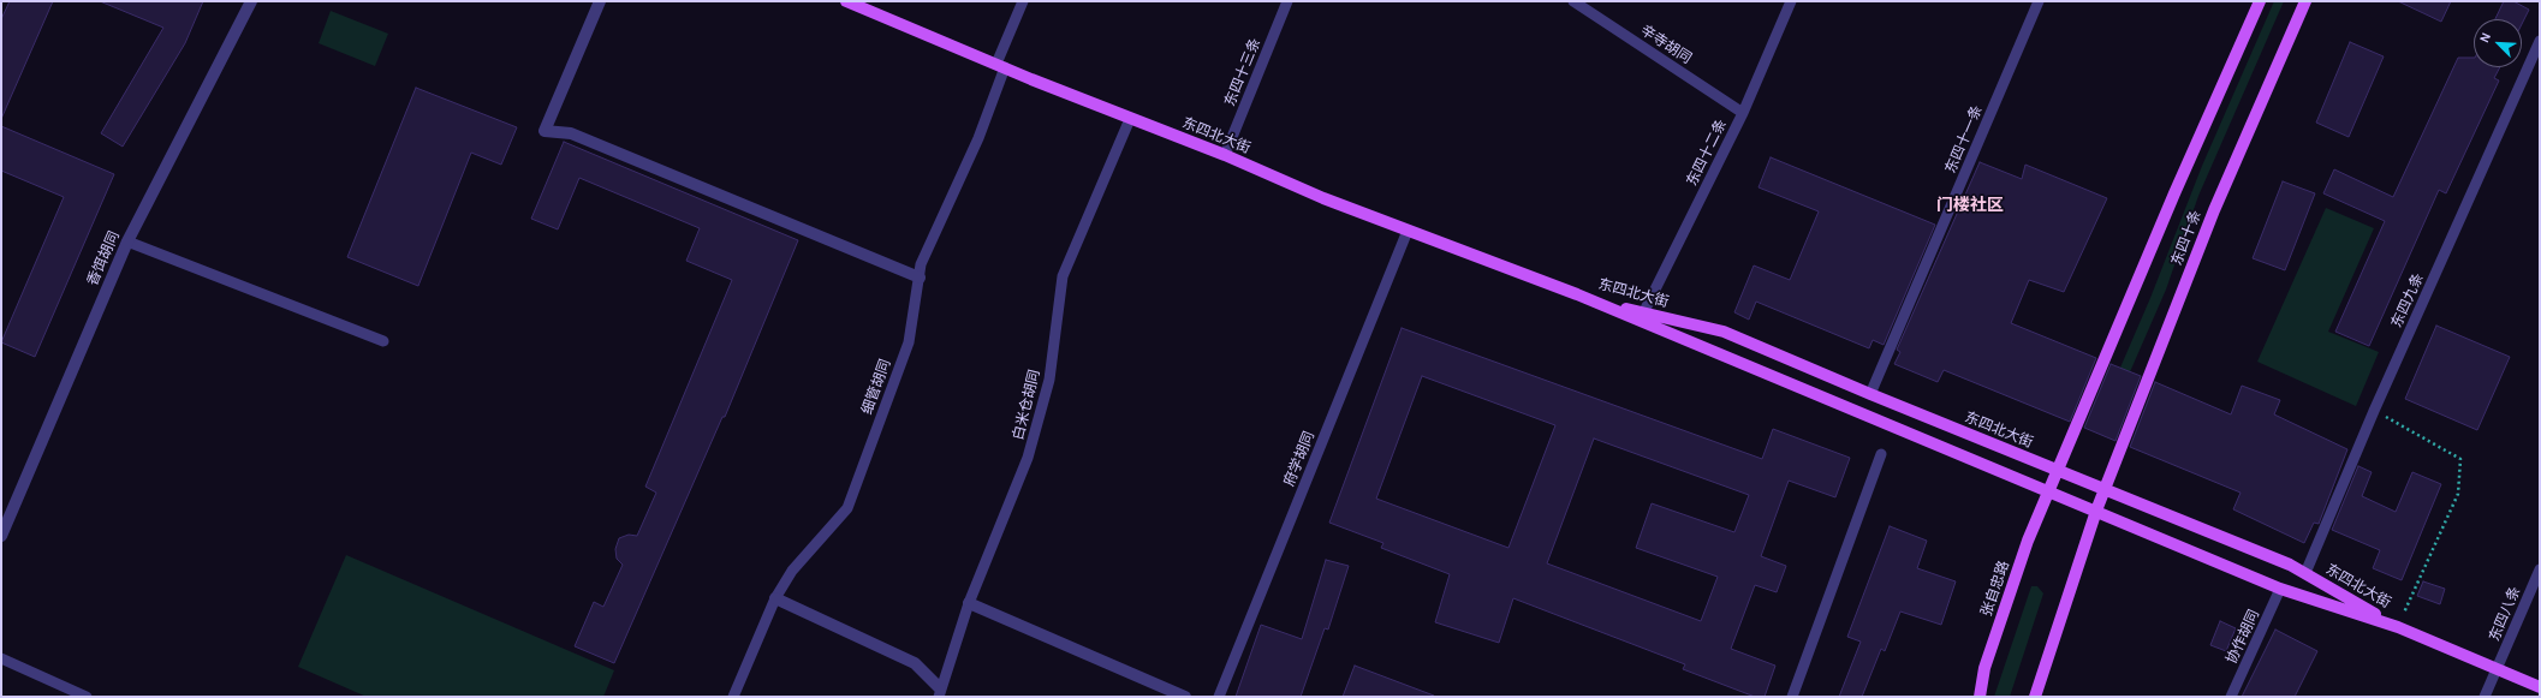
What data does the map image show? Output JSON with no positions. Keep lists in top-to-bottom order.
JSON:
{
  "streets": {
    "main road": ["东四北大街", "东四十条", "张自忠路"],
    "street": ["香饵胡同"],
    "lane": [
      "辛寺胡同",
      "东四十三条",
      "东四十一条",
      "东四十二条",
      "东四九条",
      "细管胡同",
      "白米仓胡同",
      "府学胡同",
      "东四八条",
      "协作胡同"
    ]
  },
  "crossings": [
    ["辛寺胡同", "东四十二条"],
    ["东四十三条", "东四北大街"],
    ["东四北大街", "东四十一条"],
    ["东四北大街", "东四十二条"],
    ["东四北大街", "东四十条"],
    ["东四北大街", "东四九条"],
    ["东四北大街", "细管胡同"],
    ["东四北大街", "白米仓胡同"],
    ["东四北大街", "府学胡同"],
    ["东四北大街", "张自忠路"],
    ["东四北大街", "东四八条"],
    ["东四北大街", "协作胡同"],
    ["东四十条", "张自忠路"]
  ],
  "districts": ["门楼社区"],
  "north": "top left"
}
